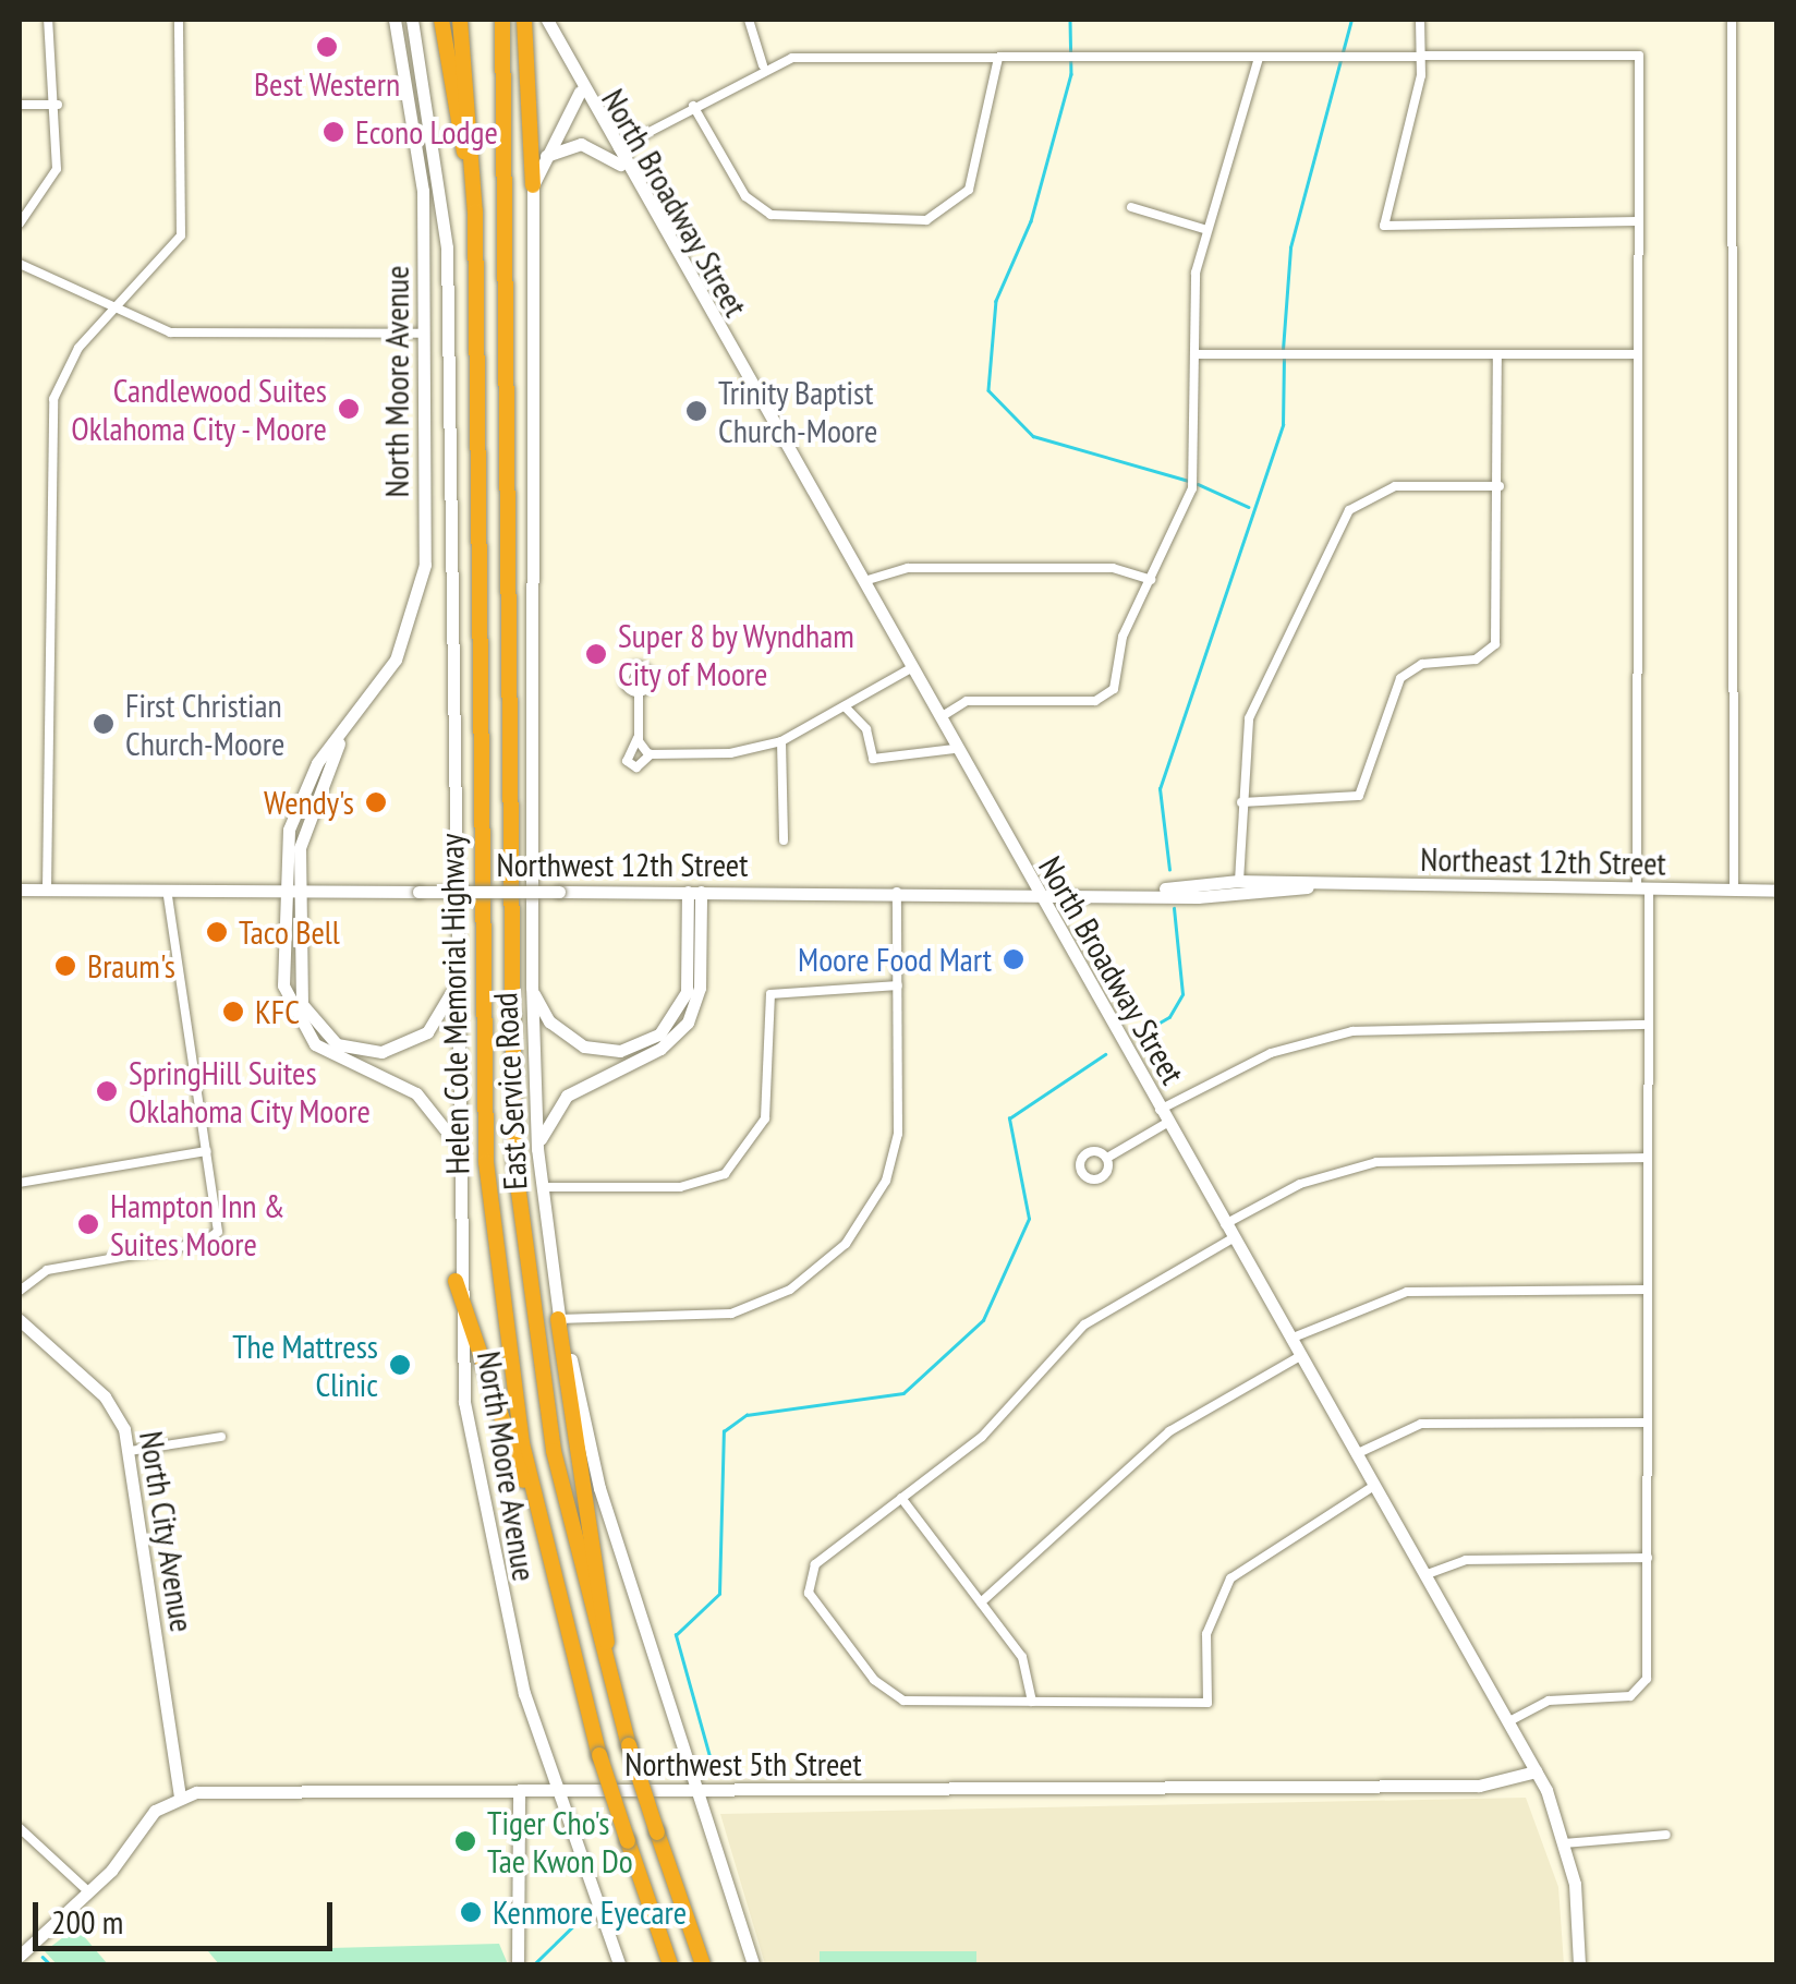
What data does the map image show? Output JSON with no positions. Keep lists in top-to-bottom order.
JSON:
{
  "streets": {
    "highway": ["Helen Cole Memorial Highway"],
    "main road": [
      "North Broadway Street",
      "North Moore Avenue",
      "Northeast 12th Street",
      "Northwest 12th Street",
      "East Service Road",
      "North City Avenue",
      "Northwest 5th Street"
    ]
  },
  "crossings": [
    ["North Broadway Street", "Northwest 12th Street"],
    ["North Broadway Street", "East Service Road"],
    ["North Broadway Street", "Northwest 5th Street"],
    ["North Moore Avenue", "Northwest 12th Street"],
    ["North Moore Avenue", "Northwest 5th Street"],
    ["Northeast 12th Street", "Northwest 12th Street"],
    ["East Service Road", "Northwest 5th Street"],
    ["North City Avenue", "Northwest 5th Street"]
  ],
  "places": [
    "Best Western",
    "Econo Lodge",
    "Candlewood Suites Oklahoma City - Moore",
    "Trinity Baptist Church-Moore",
    "Super 8 by Wyndham City of Moore",
    "First Christian Church-Moore",
    "Wendy's",
    "Taco Bell",
    "Moore Food Mart",
    "Braum's",
    "KFC",
    "SpringHill Suites Oklahoma City Moore",
    "Hampton Inn & Suites Moore",
    "The Mattress Clinic",
    "Tiger Cho's Tae Kwon Do",
    "Kenmore Eyecare"
  ],
  "scale_bar": "200 m"
}
